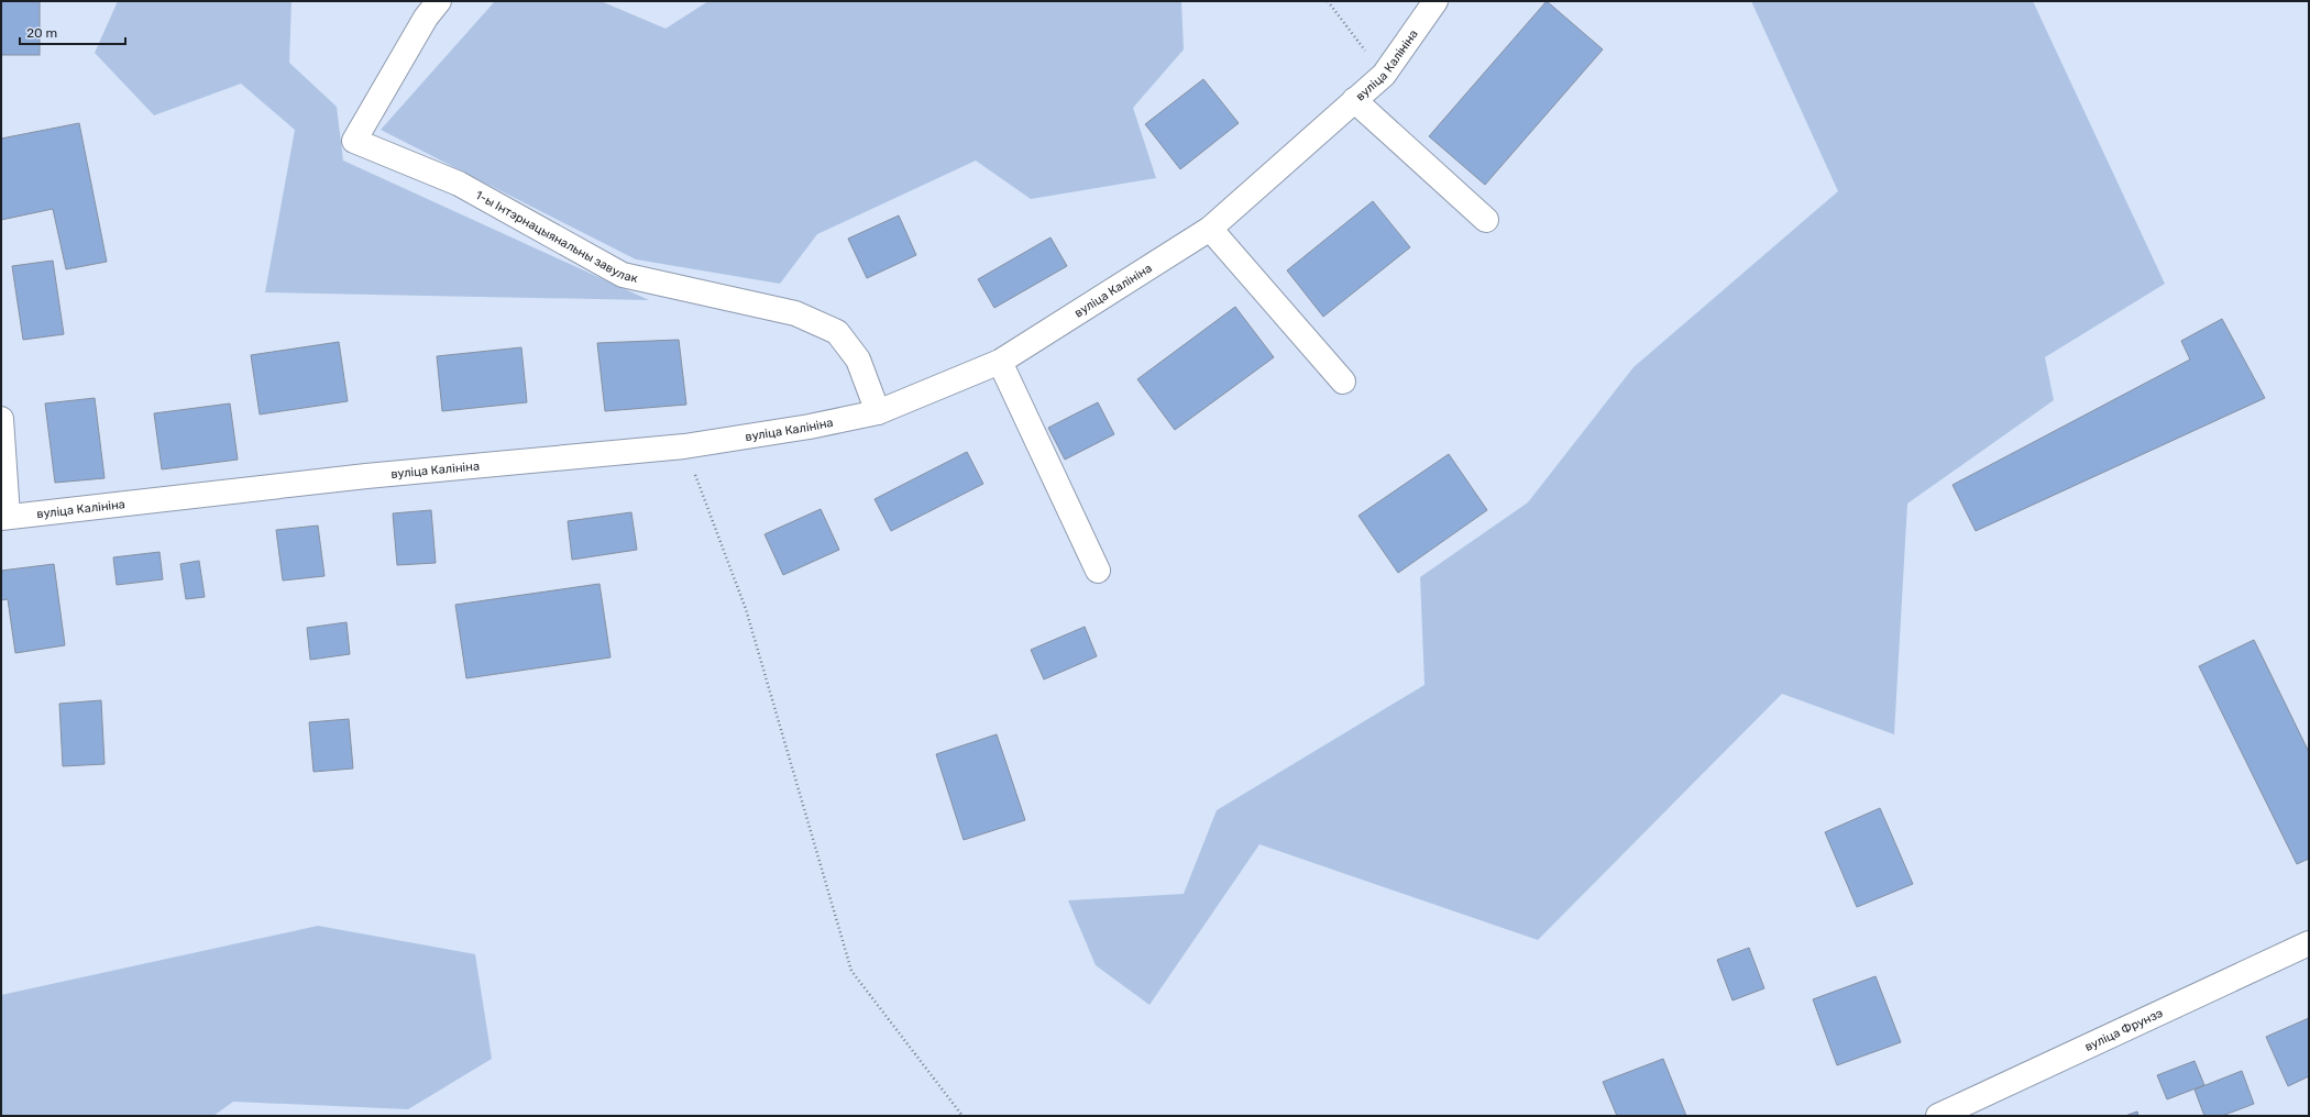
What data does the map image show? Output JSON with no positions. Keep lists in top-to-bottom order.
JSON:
{
  "streets": {
    "street": ["вуліца Калініна", "1-ы Інтэрнацыянальны завулак", "вуліца Фрунзэ"]
  },
  "crossings": [
    ["вуліца Калініна", "1-ы Інтэрнацыянальны завулак"]
  ],
  "scale_bar": "20 m"
}
